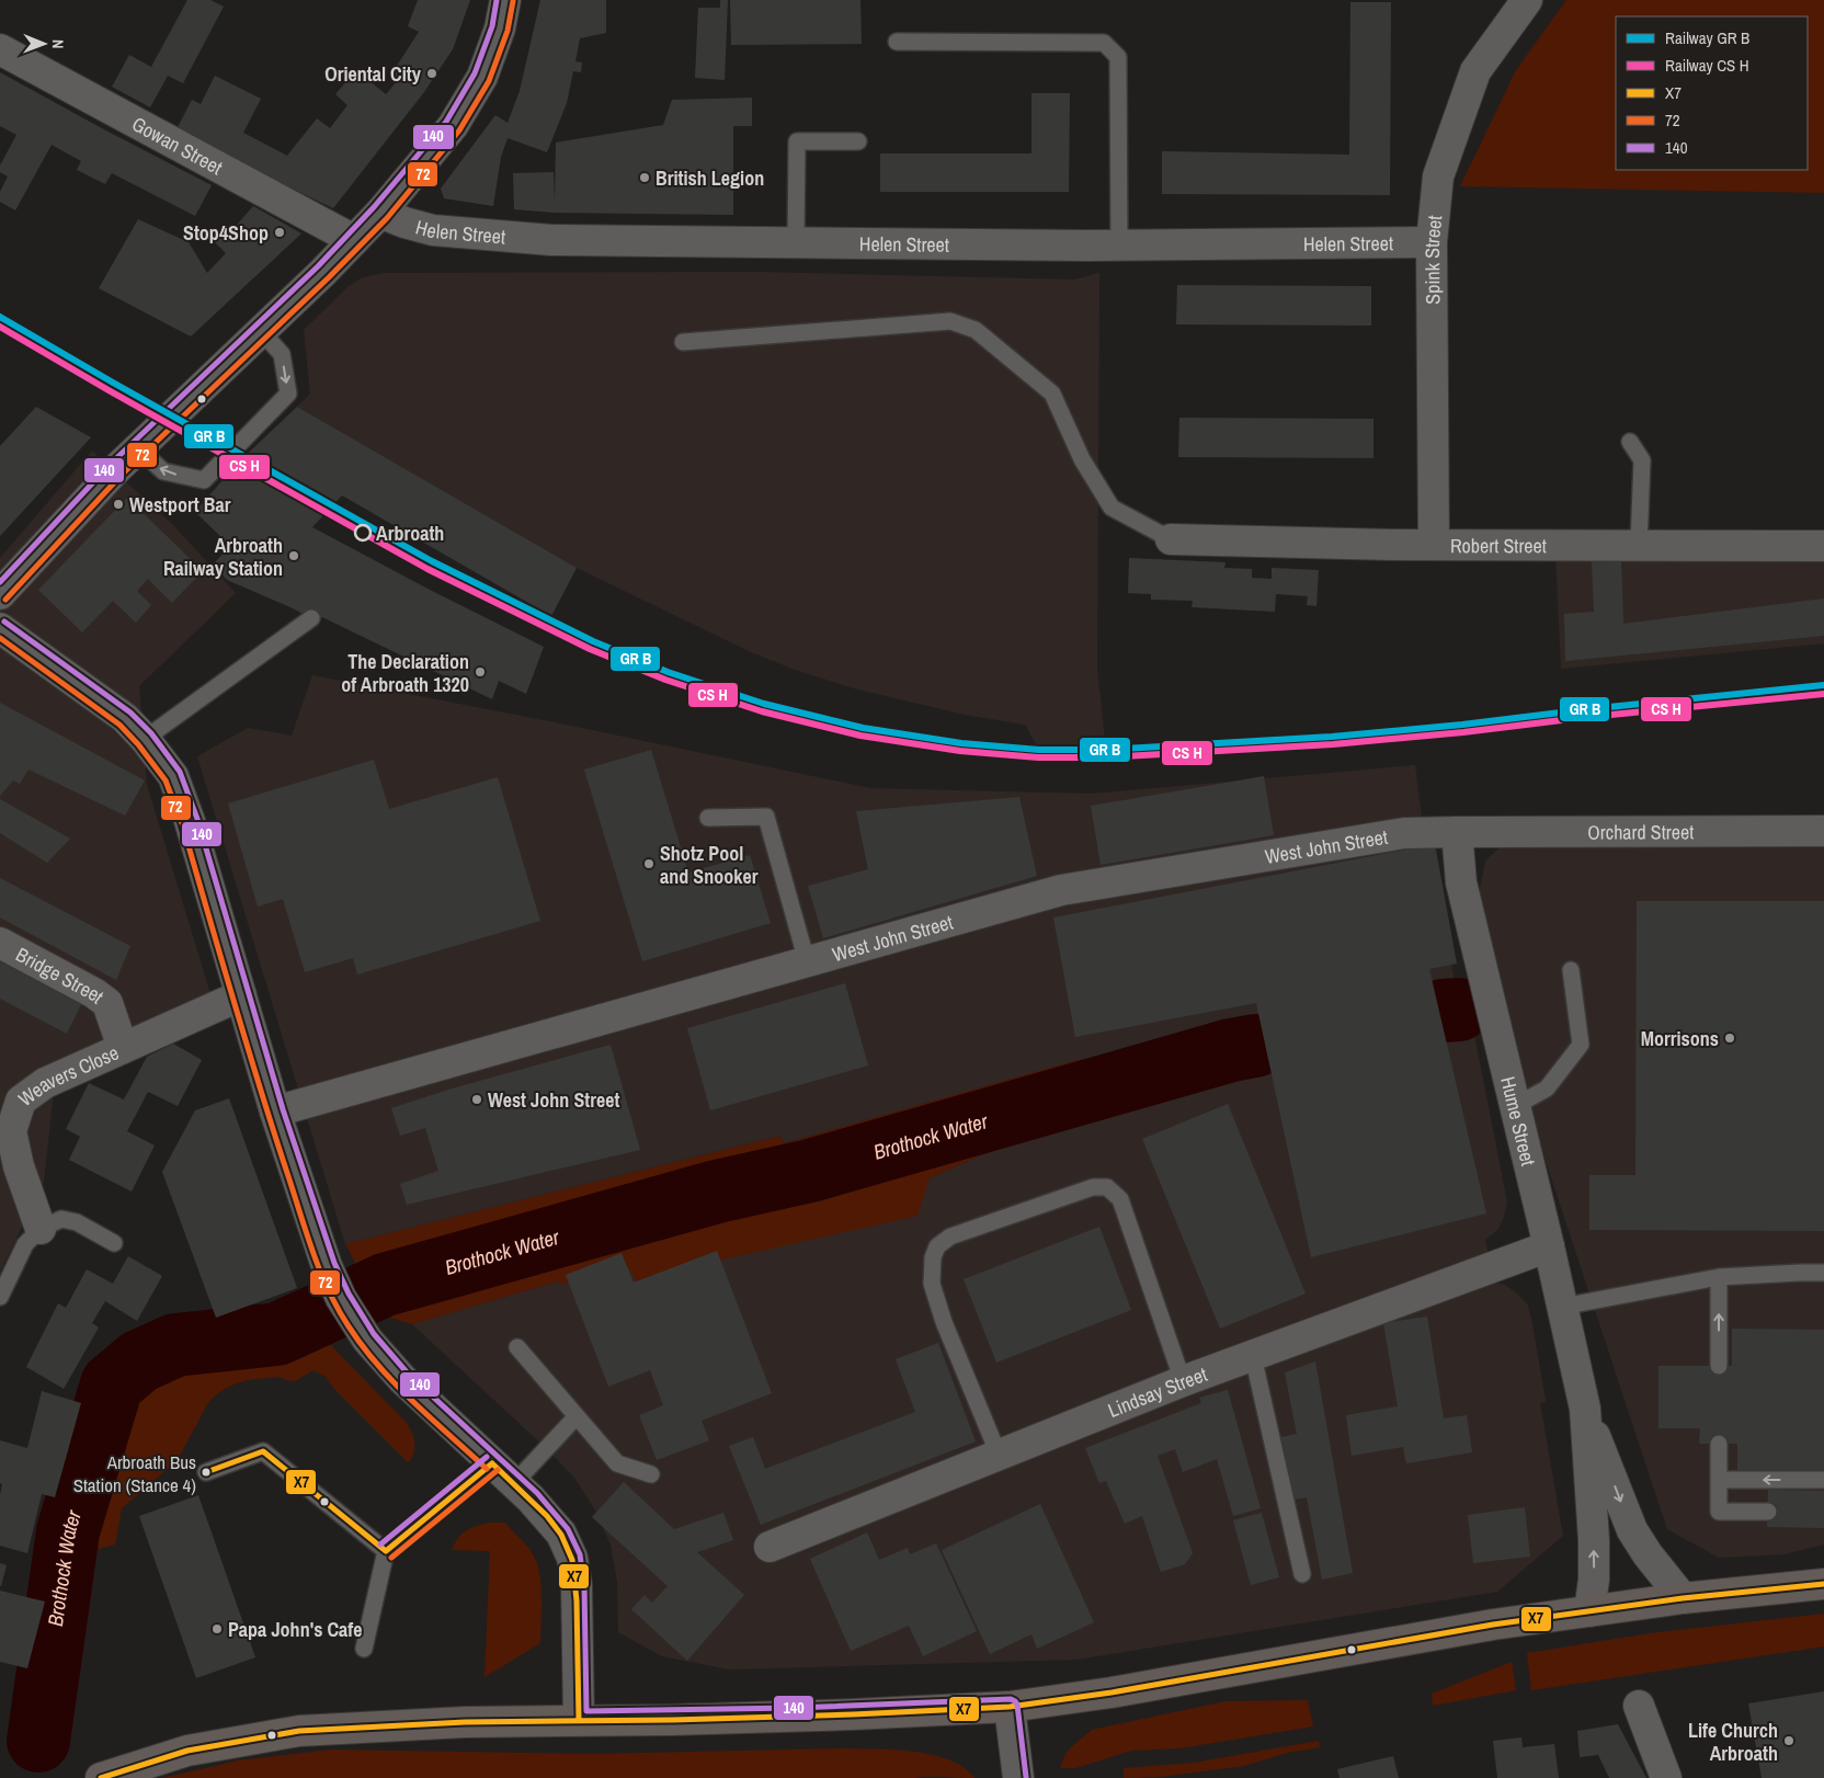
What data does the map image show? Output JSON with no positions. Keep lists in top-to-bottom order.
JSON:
{
  "streets": {
    "street": [
      "Gowan Street",
      "Helen Street",
      "Spink Street",
      "Robert Street",
      "Orchard Street",
      "West John Street",
      "Bridge Street",
      "Weavers Close",
      "Hume Street",
      "Lindsay Street"
    ]
  },
  "crossings": [
    ["Helen Street", "Spink Street"],
    ["Spink Street", "Robert Street"],
    ["Orchard Street", "West John Street"],
    ["Orchard Street", "Hume Street"],
    ["West John Street", "Hume Street"],
    ["Bridge Street", "Weavers Close"],
    ["Hume Street", "Lindsay Street"]
  ],
  "water": ["Brothock Water"],
  "places": [
    "Oriental City",
    "British Legion",
    "Stop4Shop",
    "Westport Bar",
    "Arbroath",
    "Arbroath Railway Station",
    "The Declaration of Arbroath 1320",
    "Shotz Pool and Snooker",
    "Morrisons",
    "West John Street",
    "Arbroath Bus Station (Stance 4)",
    "Papa John's Cafe",
    "Life Church Arbroath"
  ],
  "lines": ["transit line 140", "transit line 72", "transit line X7"],
  "legend": [
    "Railway GR B",
    "Railway CS H",
    "X7",
    "72",
    "140"
  ],
  "north": "right"
}
